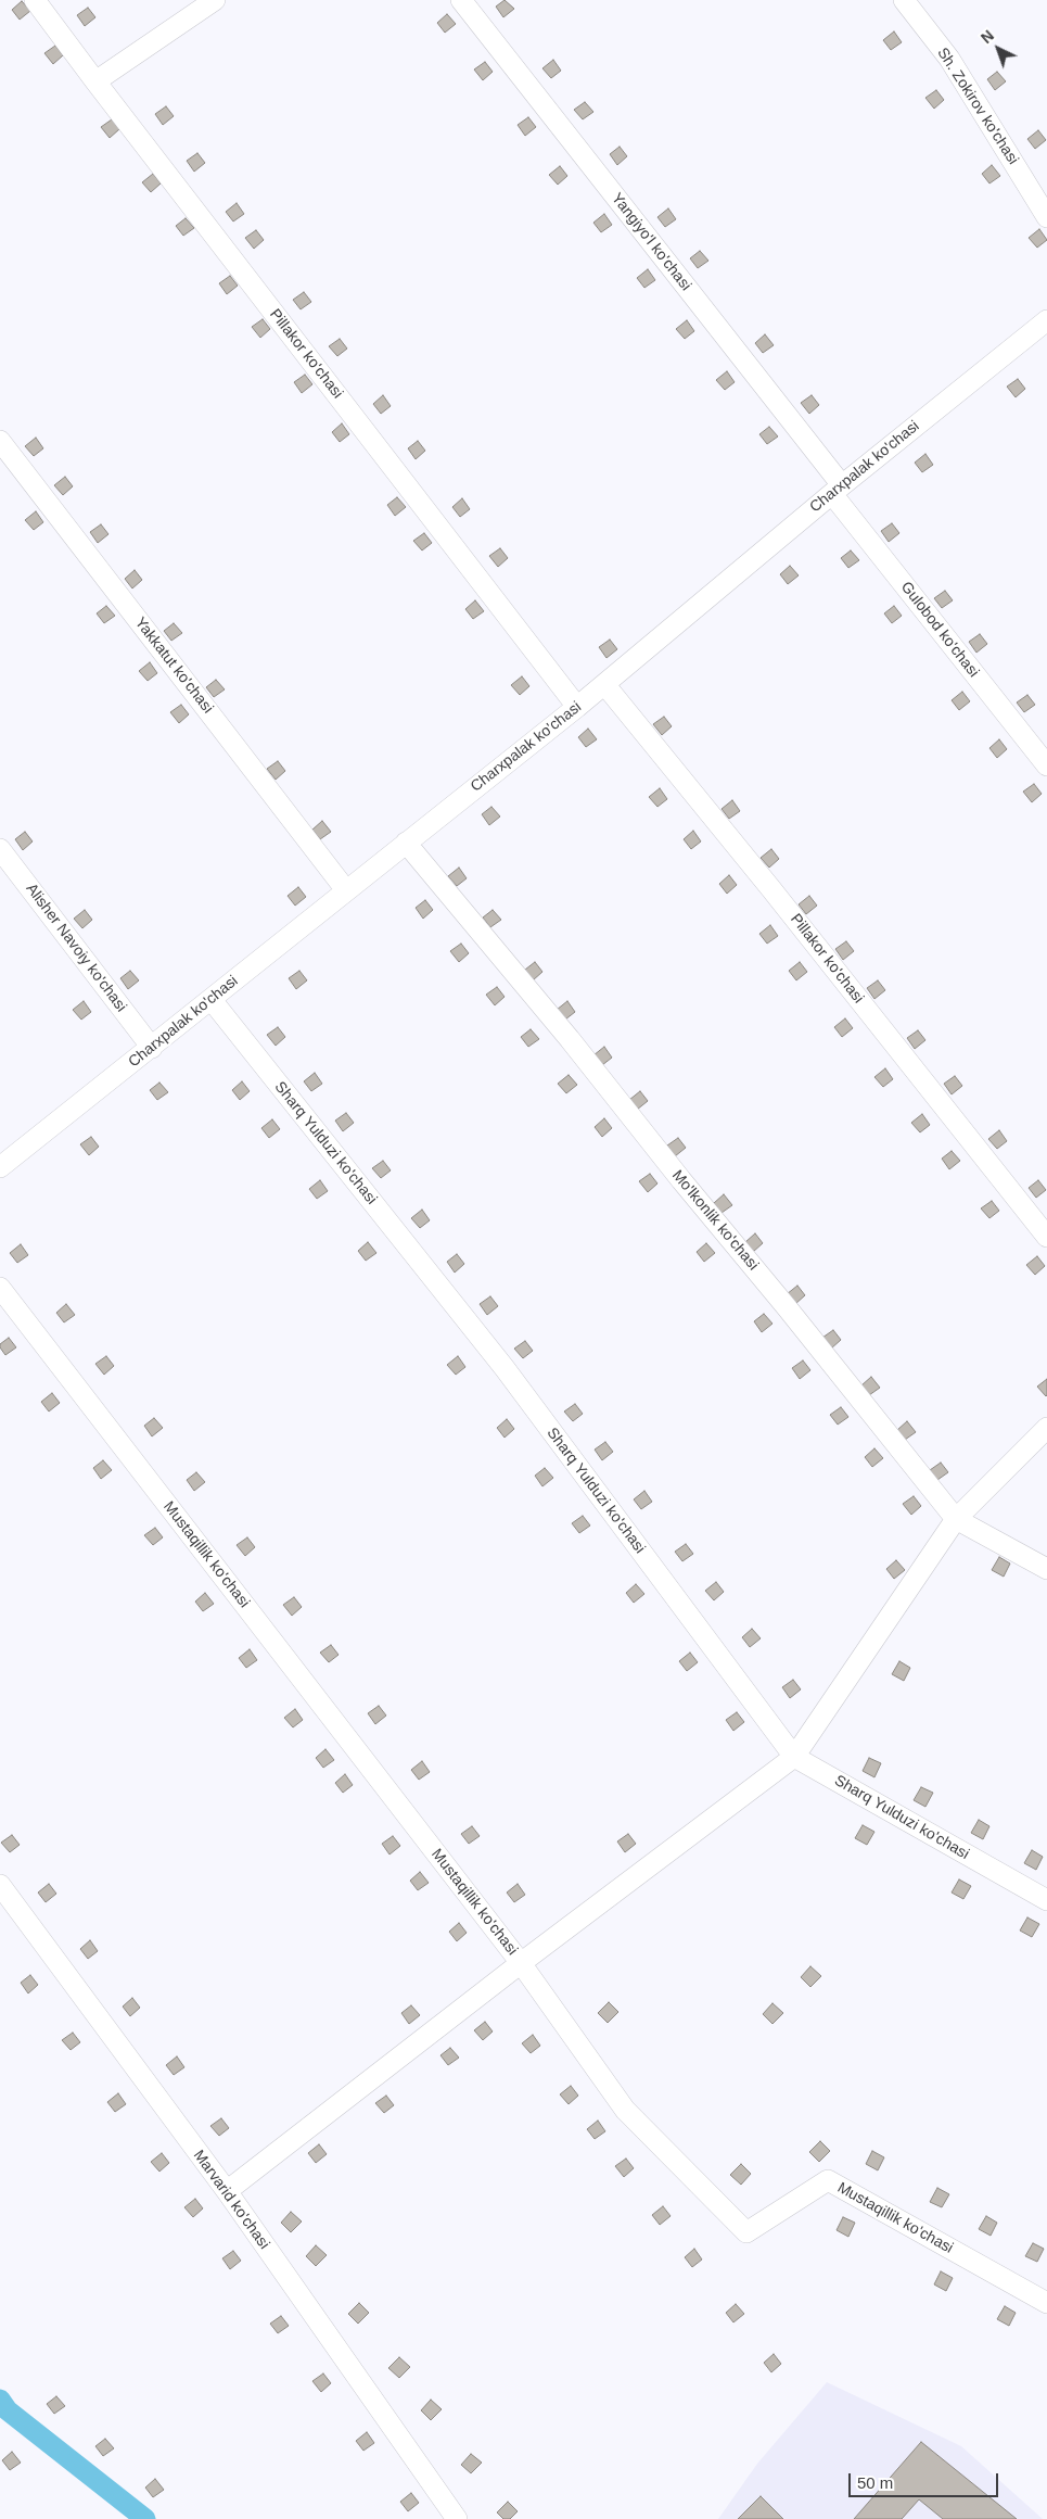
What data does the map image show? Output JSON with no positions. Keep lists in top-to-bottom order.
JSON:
{
  "streets": {
    "street": [
      "Sh. Zokirov ko'chasi",
      "Yangiyo'l ko'chasi",
      "Pillakor ko'chasi",
      "Charxpalak ko'chasi",
      "Gulobod ko'chasi",
      "Yakkatut ko'chasi",
      "Alisher Navoiy ko'chasi",
      "Sharq Yulduzi ko'chasi",
      "Mo'lkonlik ko'chasi",
      "Mustaqillik ko'chasi",
      "Marvarid ko'chasi"
    ]
  },
  "crossings": [
    ["Yangiyo'l ko'chasi", "Charxpalak ko'chasi"],
    ["Yangiyo'l ko'chasi", "Gulobod ko'chasi"],
    ["Pillakor ko'chasi", "Charxpalak ko'chasi"],
    ["Charxpalak ko'chasi", "Gulobod ko'chasi"],
    ["Charxpalak ko'chasi", "Yakkatut ko'chasi"],
    ["Charxpalak ko'chasi", "Alisher Navoiy ko'chasi"],
    ["Charxpalak ko'chasi", "Sharq Yulduzi ko'chasi"],
    ["Charxpalak ko'chasi", "Mo'lkonlik ko'chasi"]
  ],
  "scale_bar": "50 m",
  "north": "top left"
}
